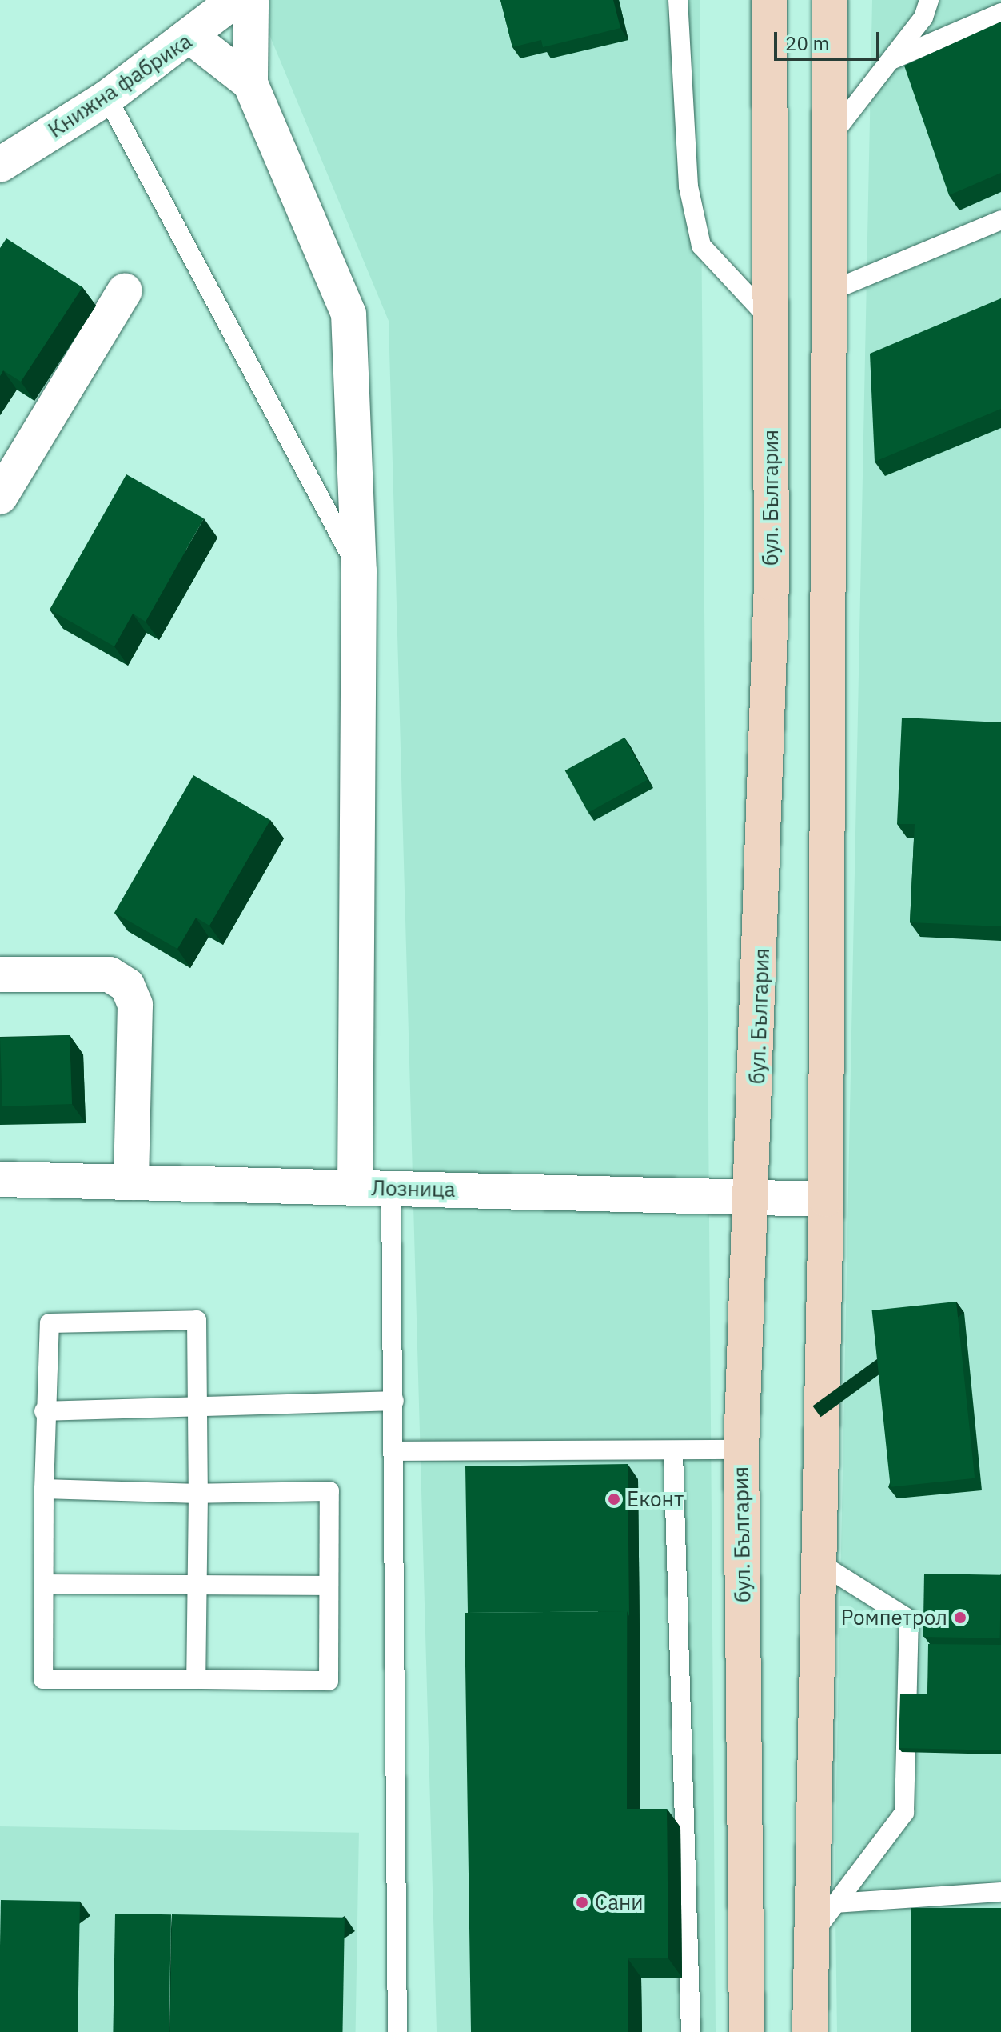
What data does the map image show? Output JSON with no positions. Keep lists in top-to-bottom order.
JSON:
{
  "streets": {
    "main road": ["бул. България"],
    "street": ["Книжна фабрика", "Лозница"]
  },
  "crossings": [
    ["бул. България", "Лозница"]
  ],
  "places": ["Еконт", "Ромпетрол", "Сани"],
  "scale_bar": "20 m"
}
